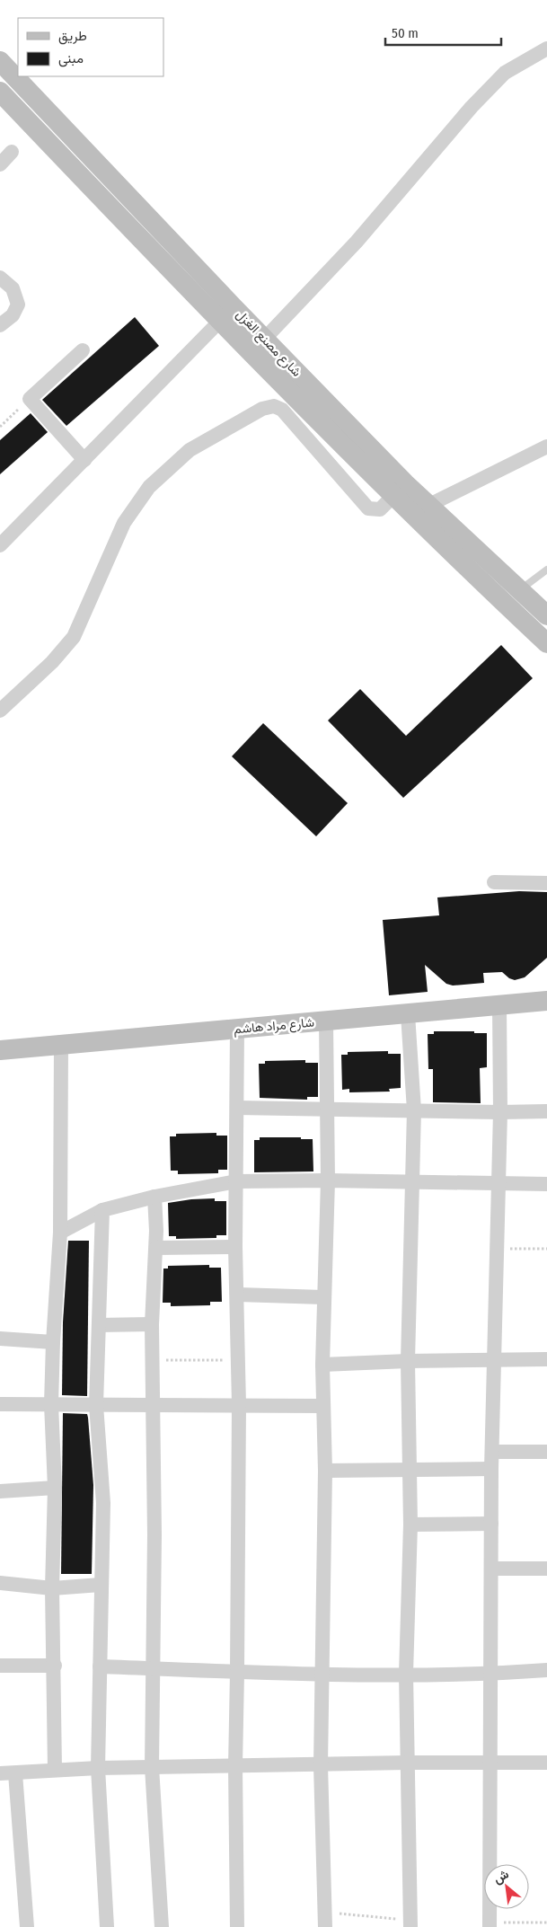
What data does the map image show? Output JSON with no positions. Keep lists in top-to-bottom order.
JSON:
{
  "streets": {
    "street": ["شارع مصنع الغزل", "شارع مراد هاشم"]
  },
  "legend": ["طريق", "مبنى"],
  "scale_bar": "50 m",
  "north": "top left"
}
